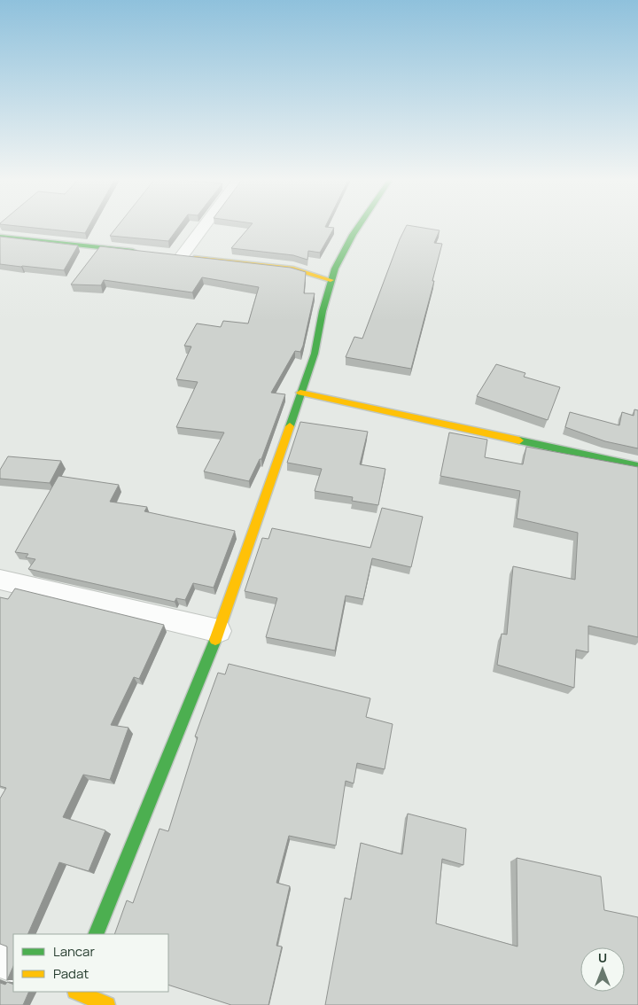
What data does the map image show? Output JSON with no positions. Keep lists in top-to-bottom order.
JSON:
{
  "legend": ["Lancar", "Padat"],
  "north": "top"
}
